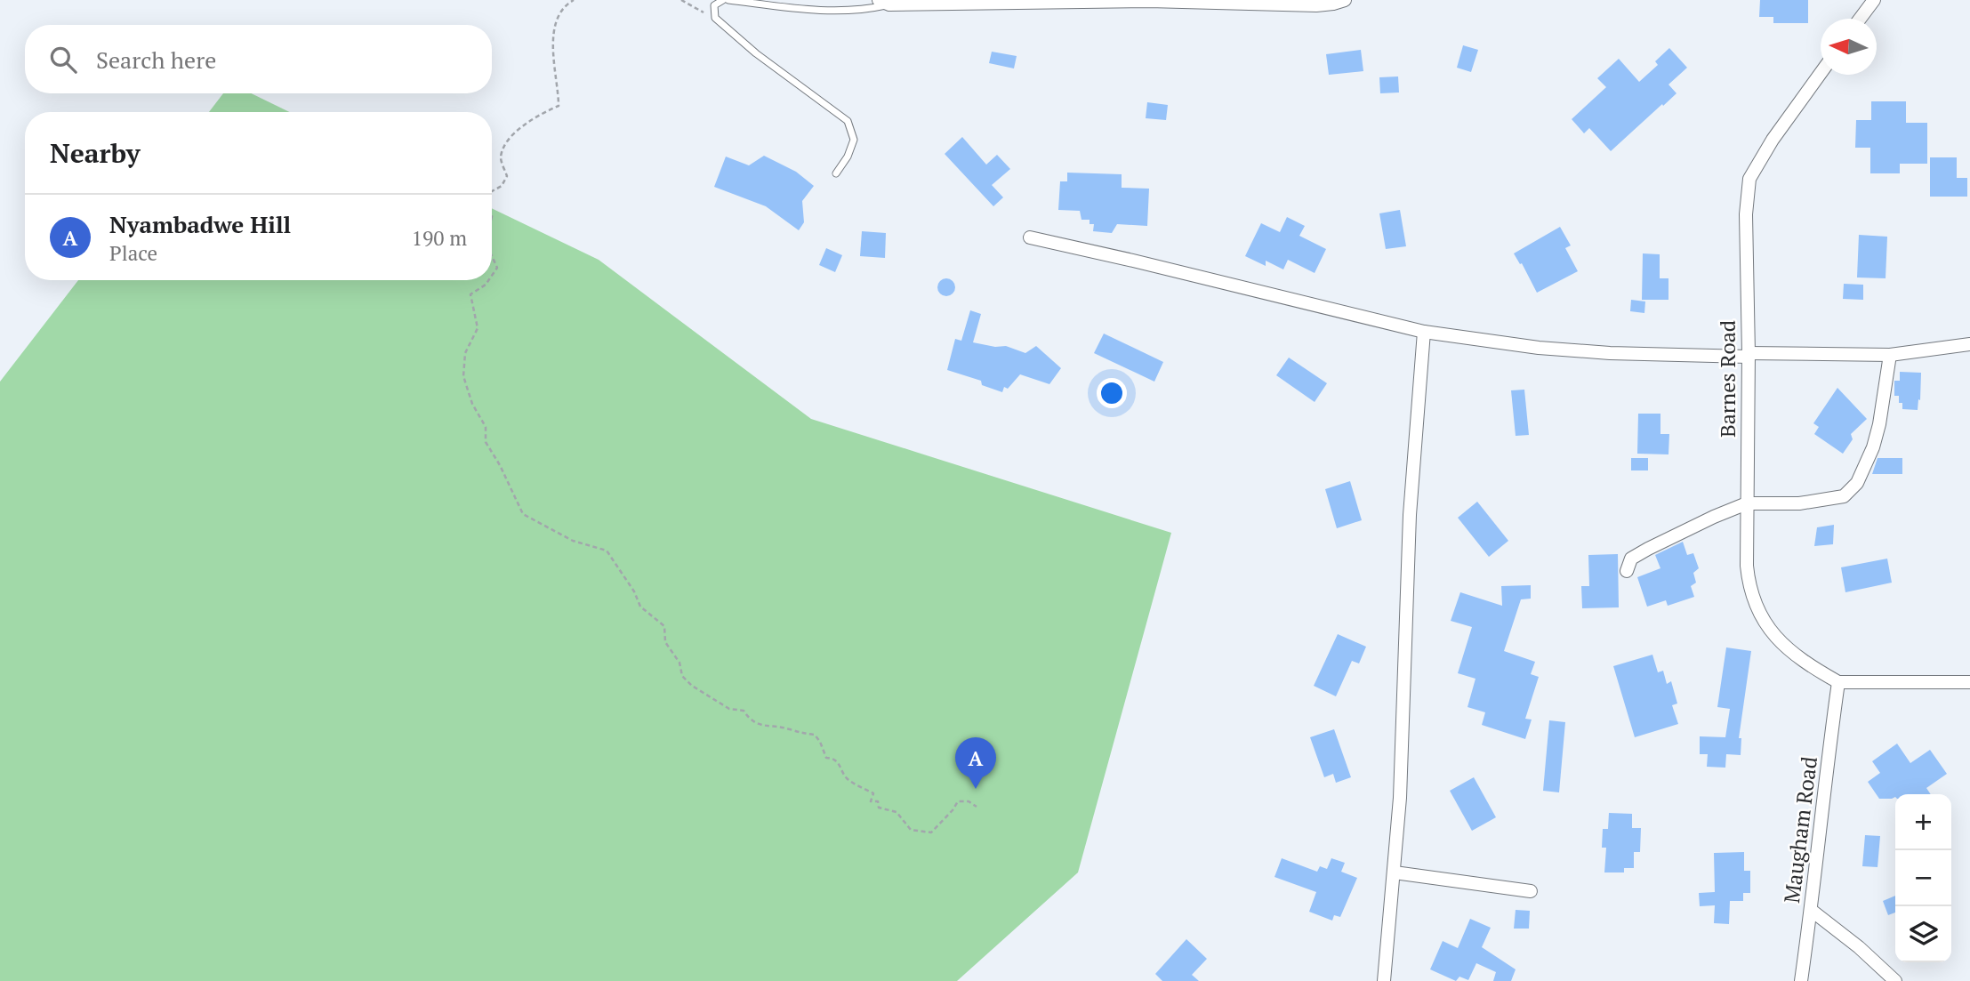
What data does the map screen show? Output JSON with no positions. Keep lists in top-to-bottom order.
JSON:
{
  "streets": {
    "street": ["Barnes Road", "Maugham Road"]
  },
  "crossings": [
    ["Barnes Road", "Maugham Road"]
  ],
  "north": "left",
  "page": {
    "search": "Search here",
    "heading": "Nearby",
    "list": [
      {
        "mark": "A",
        "name": "Nyambadwe Hill",
        "note": "Place",
        "value": "190 m"
      }
    ],
    "pins": "A",
    "map_buttons": ["+", "−"]
  }
}
